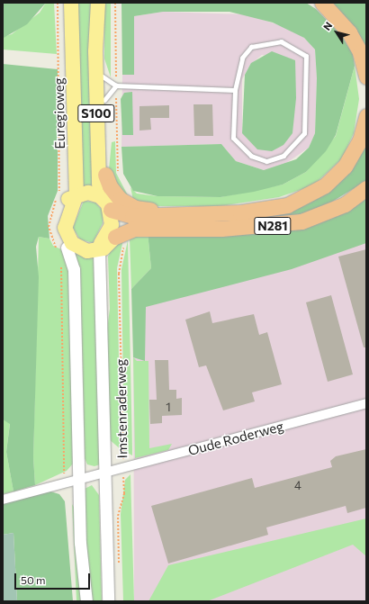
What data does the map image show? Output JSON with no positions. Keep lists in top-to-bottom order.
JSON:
{
  "streets": {
    "highway": ["N281"],
    "main road": ["Euregioweg", "S100"],
    "street": ["Imstenraderweg", "Oude Roderweg"]
  },
  "crossings": [
    ["Euregioweg", "S100"],
    ["Euregioweg", "N281"],
    ["Euregioweg", "Imstenraderweg"],
    ["S100", "N281"],
    ["S100", "Imstenraderweg"],
    ["N281", "Imstenraderweg"],
    ["Imstenraderweg", "Oude Roderweg"]
  ],
  "house_numbers": ["1", "4"],
  "scale_bar": "50 m",
  "north": "top left"
}
